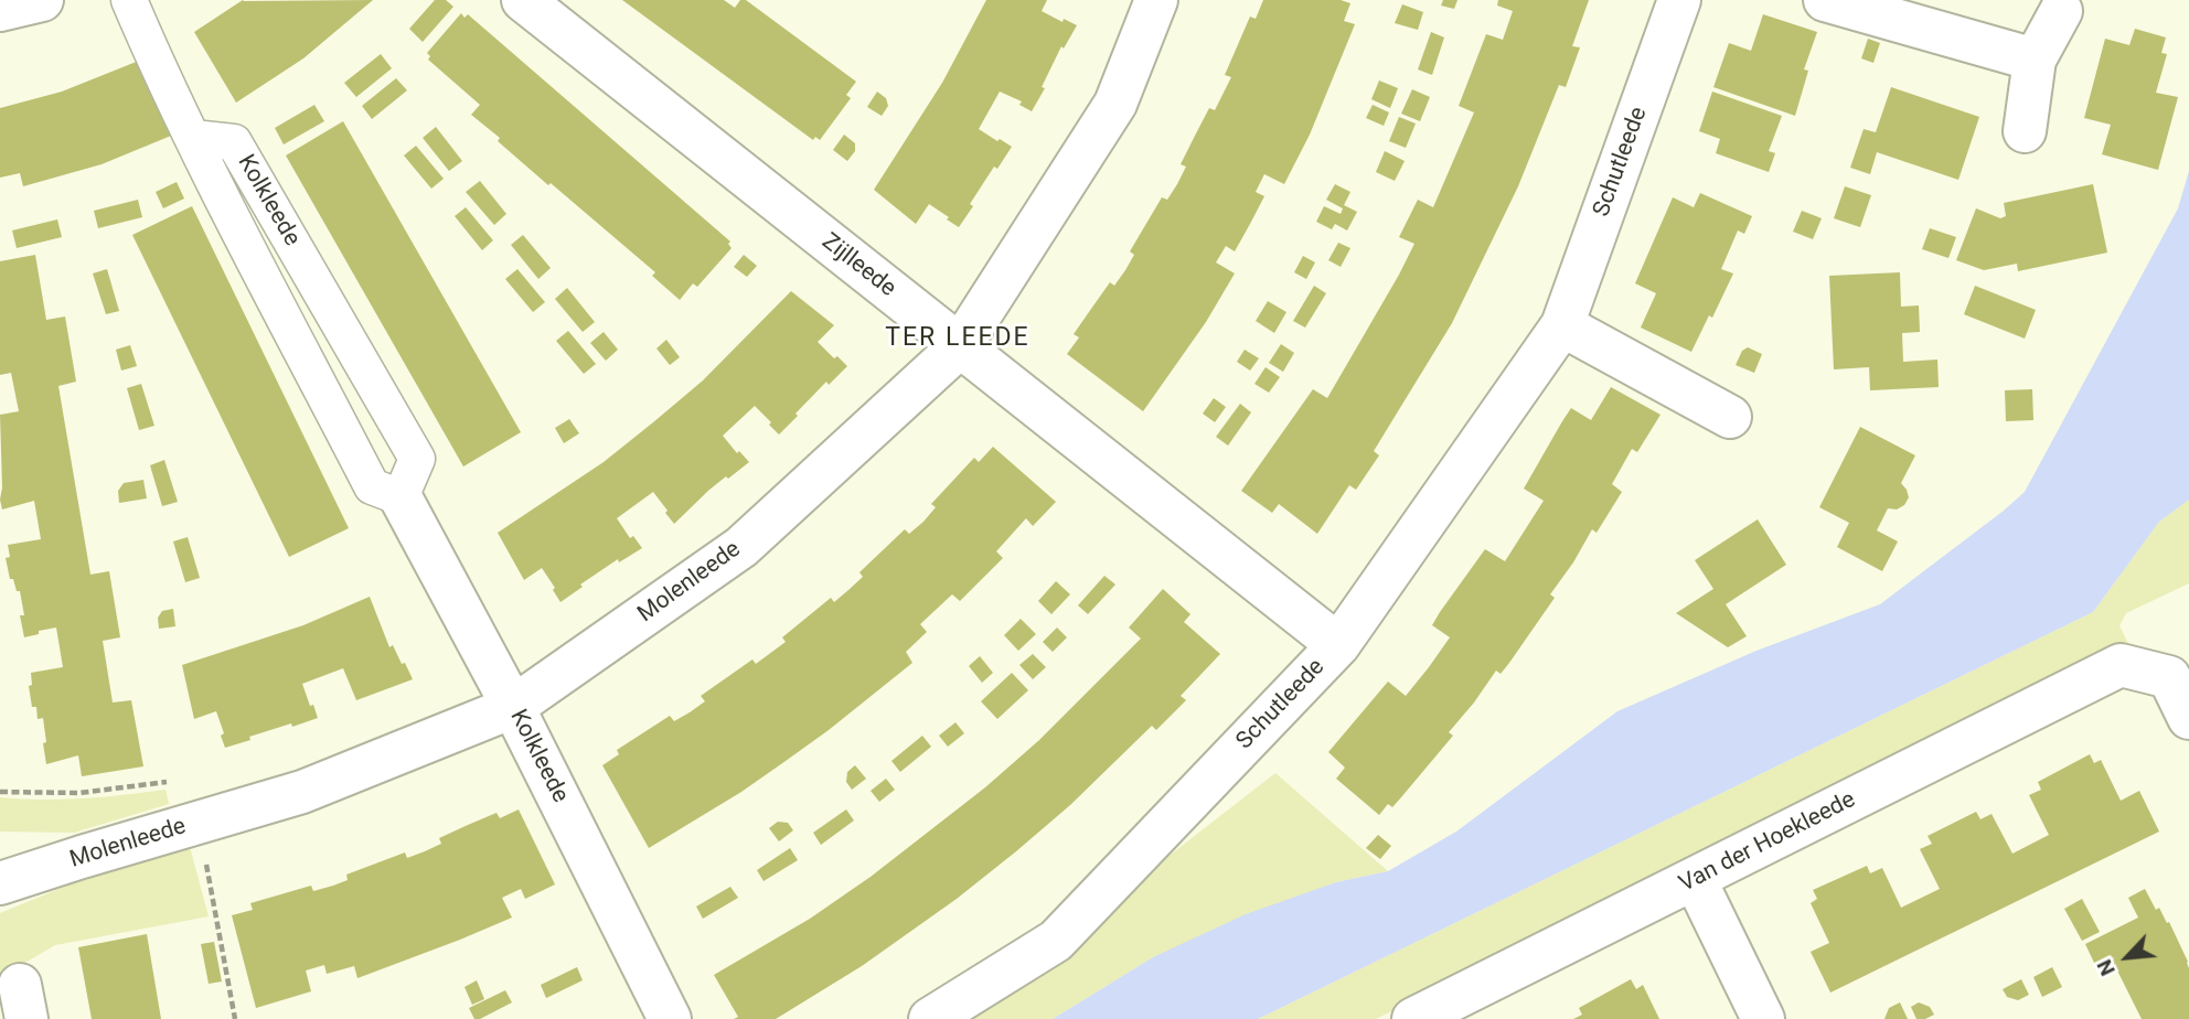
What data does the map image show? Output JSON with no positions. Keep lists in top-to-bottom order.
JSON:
{
  "streets": {
    "street": [
      "Schutleede",
      "Kolkleede",
      "Zijlleede",
      "Molenleede",
      "Van der Hoekleede"
    ]
  },
  "crossings": [
    ["Schutleede", "Zijlleede"],
    ["Kolkleede", "Molenleede"],
    ["Zijlleede", "Molenleede"]
  ],
  "districts": ["TER LEEDE"],
  "north": "bottom left"
}
